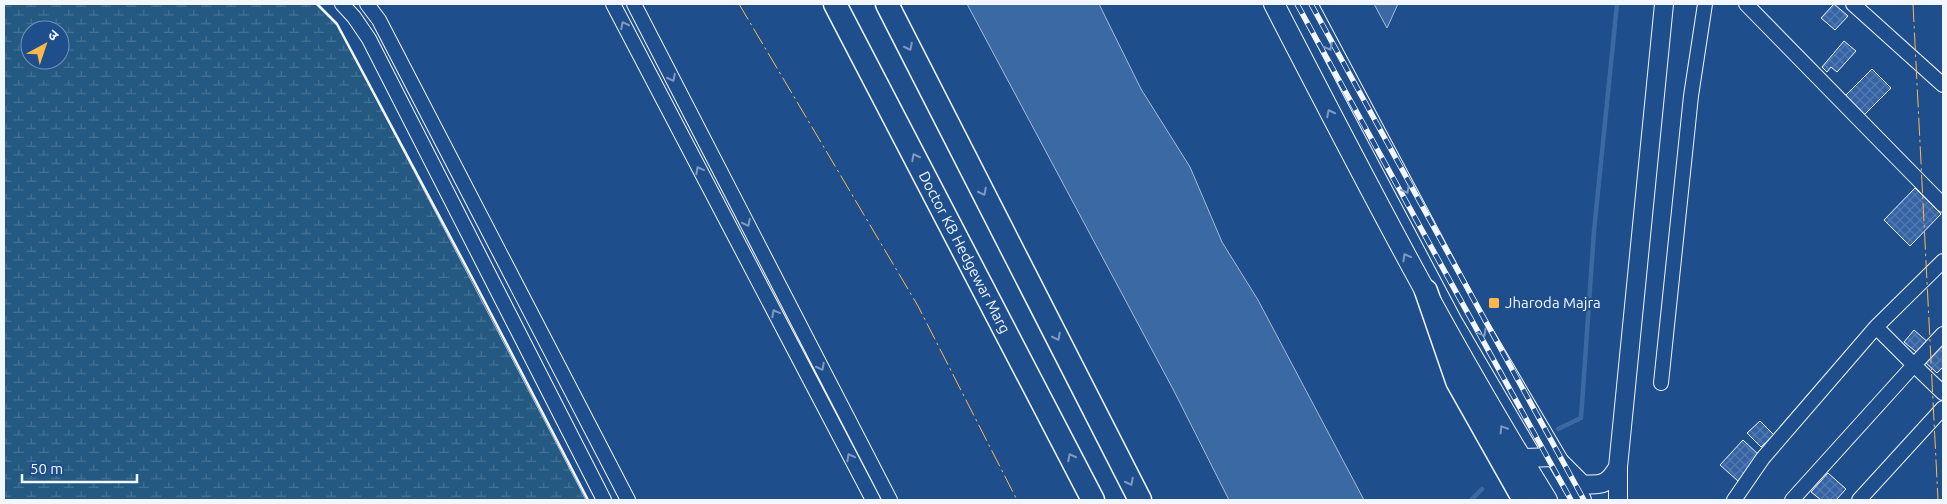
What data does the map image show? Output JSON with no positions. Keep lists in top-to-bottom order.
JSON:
{
  "streets": {
    "highway": ["Doctor KB Hedgewar Marg"]
  },
  "places": {
    "transit": ["Jharoda Majra"]
  },
  "scale_bar": "50 m",
  "north": "top right"
}
